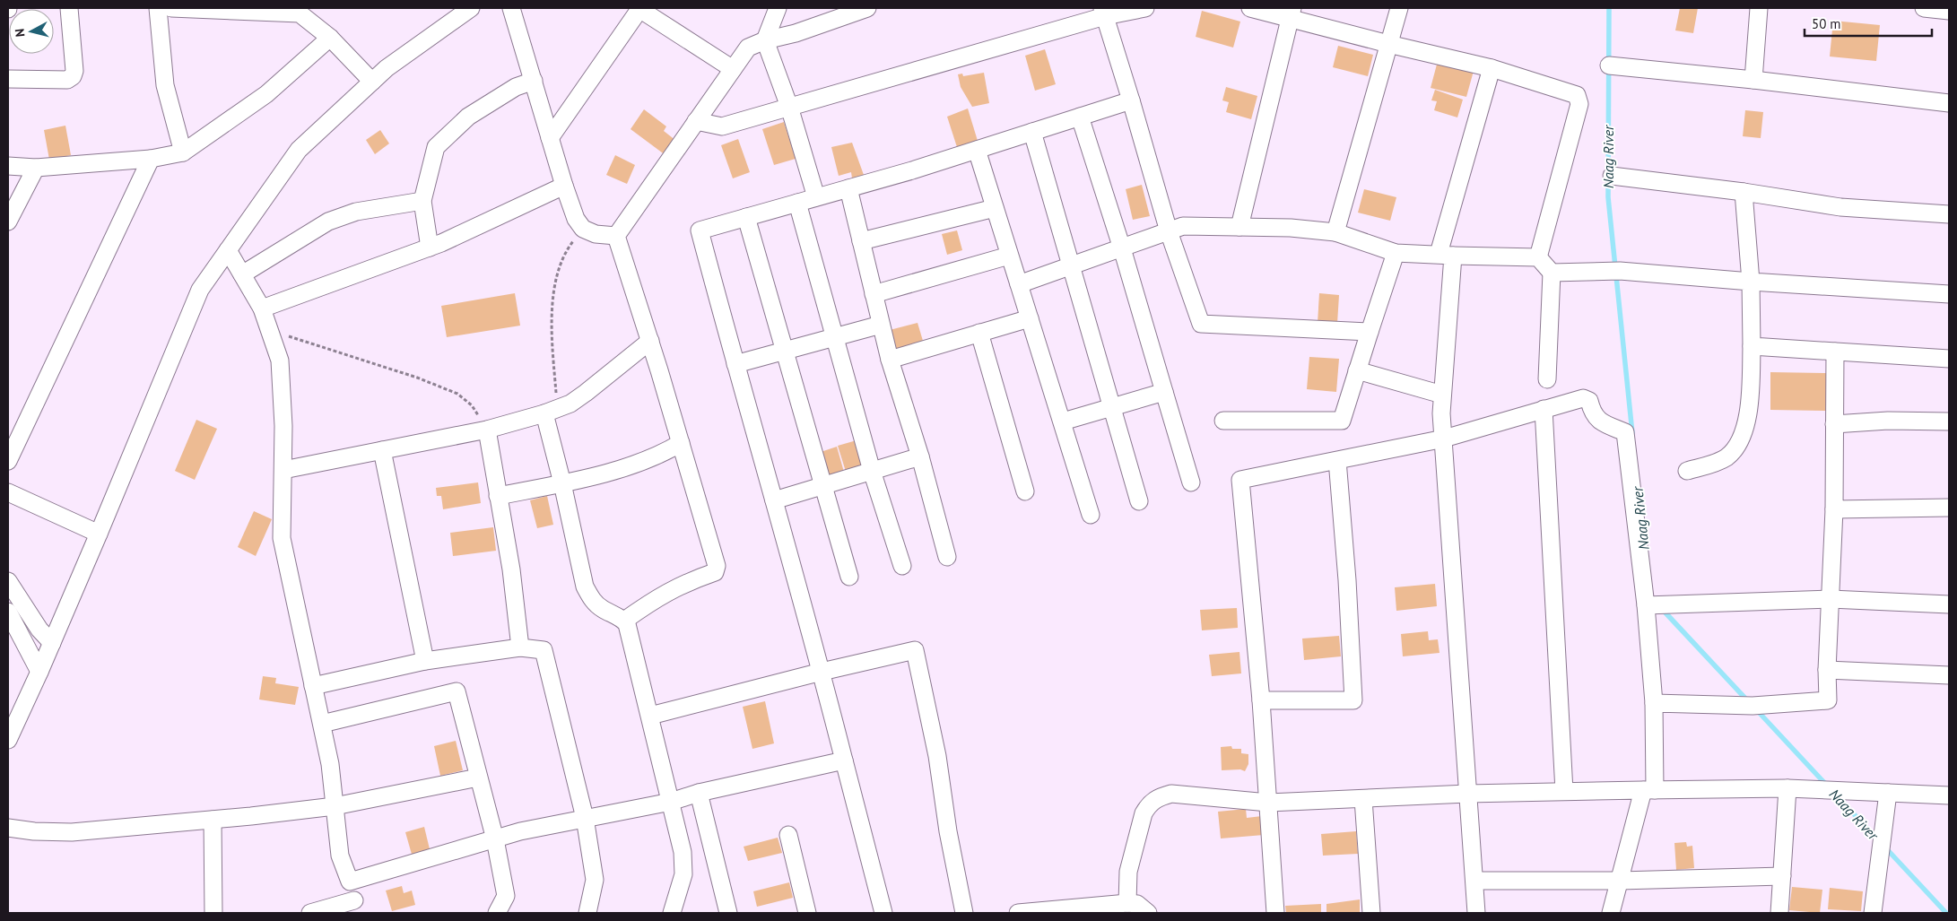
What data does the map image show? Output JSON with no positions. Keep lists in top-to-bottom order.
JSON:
{
  "water": ["Naag River"],
  "scale_bar": "50 m",
  "north": "left"
}
